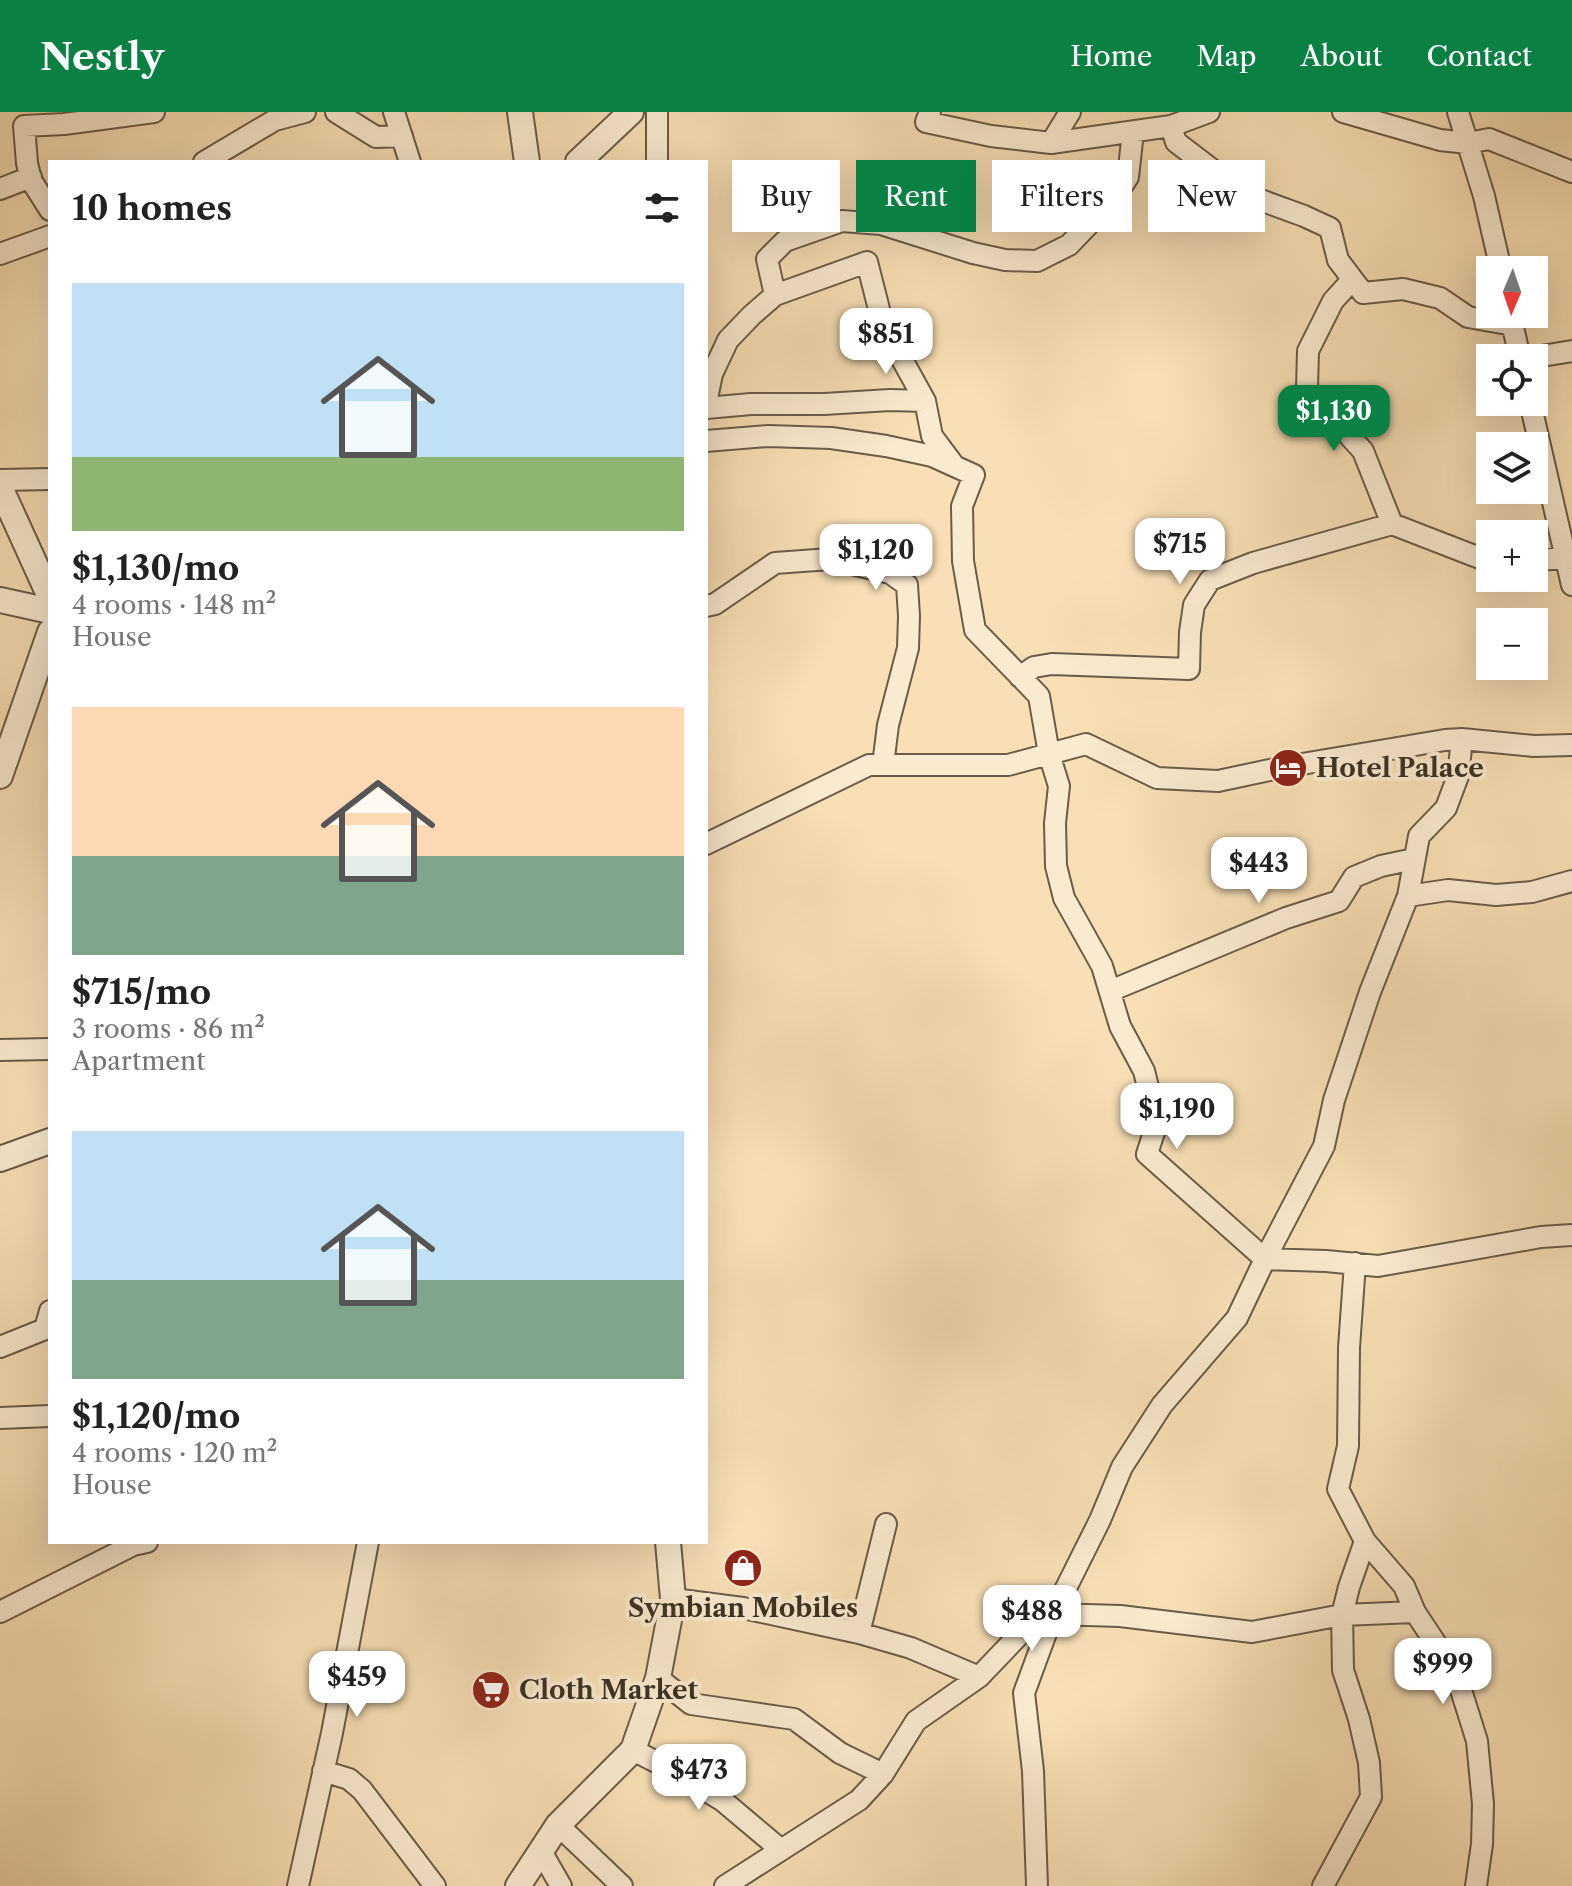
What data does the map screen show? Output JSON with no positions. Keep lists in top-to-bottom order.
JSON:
{
  "places": {
    "hotel": ["Hotel Palace"],
    "shop": ["Symbian Mobiles"],
    "supermarket": ["Cloth Market"]
  },
  "north": "bottom",
  "page": {
    "header": "Nestly",
    "nav": [
      "Home",
      "Map",
      "About",
      "Contact"
    ],
    "chip": [
      "Buy",
      "Rent",
      "Filters",
      "New"
    ],
    "heading": "10 homes",
    "map_buttons": ["+", "−"],
    "list": [
      {
        "name": "$1,130/mo",
        "note": "4 rooms · 148 m² · House"
      },
      {
        "name": "$715/mo",
        "note": "3 rooms · 86 m² · Apartment"
      },
      {
        "name": "$1,120/mo",
        "note": "4 rooms · 120 m² · House"
      }
    ],
    "price": [
      "$851",
      "$1,130",
      "$715",
      "$1,120",
      "$443",
      "$1,190",
      "$488",
      "$999",
      "$459",
      "$473"
    ]
  }
}
